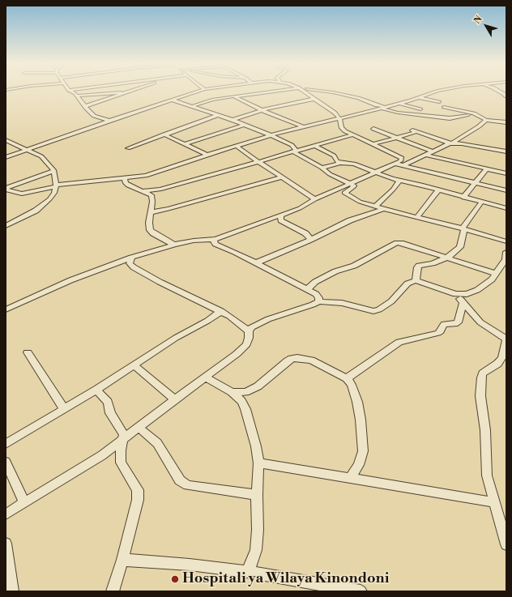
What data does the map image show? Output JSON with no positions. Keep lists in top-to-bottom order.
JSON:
{
  "places": ["Hospitali ya Wilaya Kinondoni"],
  "north": "top left"
}
